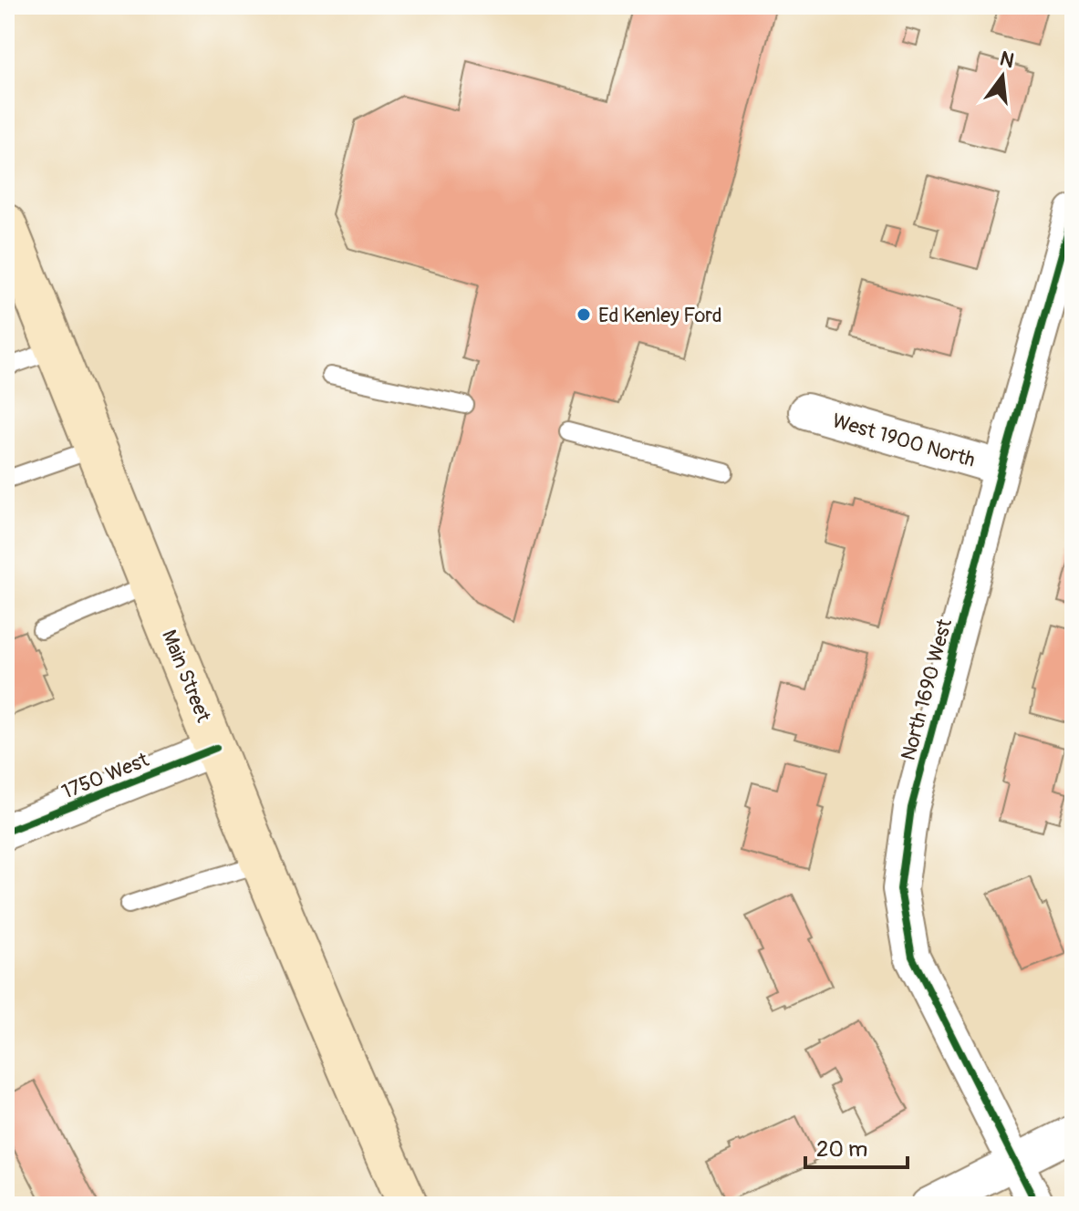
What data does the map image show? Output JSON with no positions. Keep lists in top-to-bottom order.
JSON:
{
  "streets": {
    "main road": ["Main Street"],
    "street": ["West 1900 North", "North 1690 West", "1750 West"]
  },
  "crossings": [
    ["West 1900 North", "North 1690 West"],
    ["Main Street", "1750 West"]
  ],
  "places": ["Ed Kenley Ford"],
  "scale_bar": "20 m",
  "north": "top"
}
